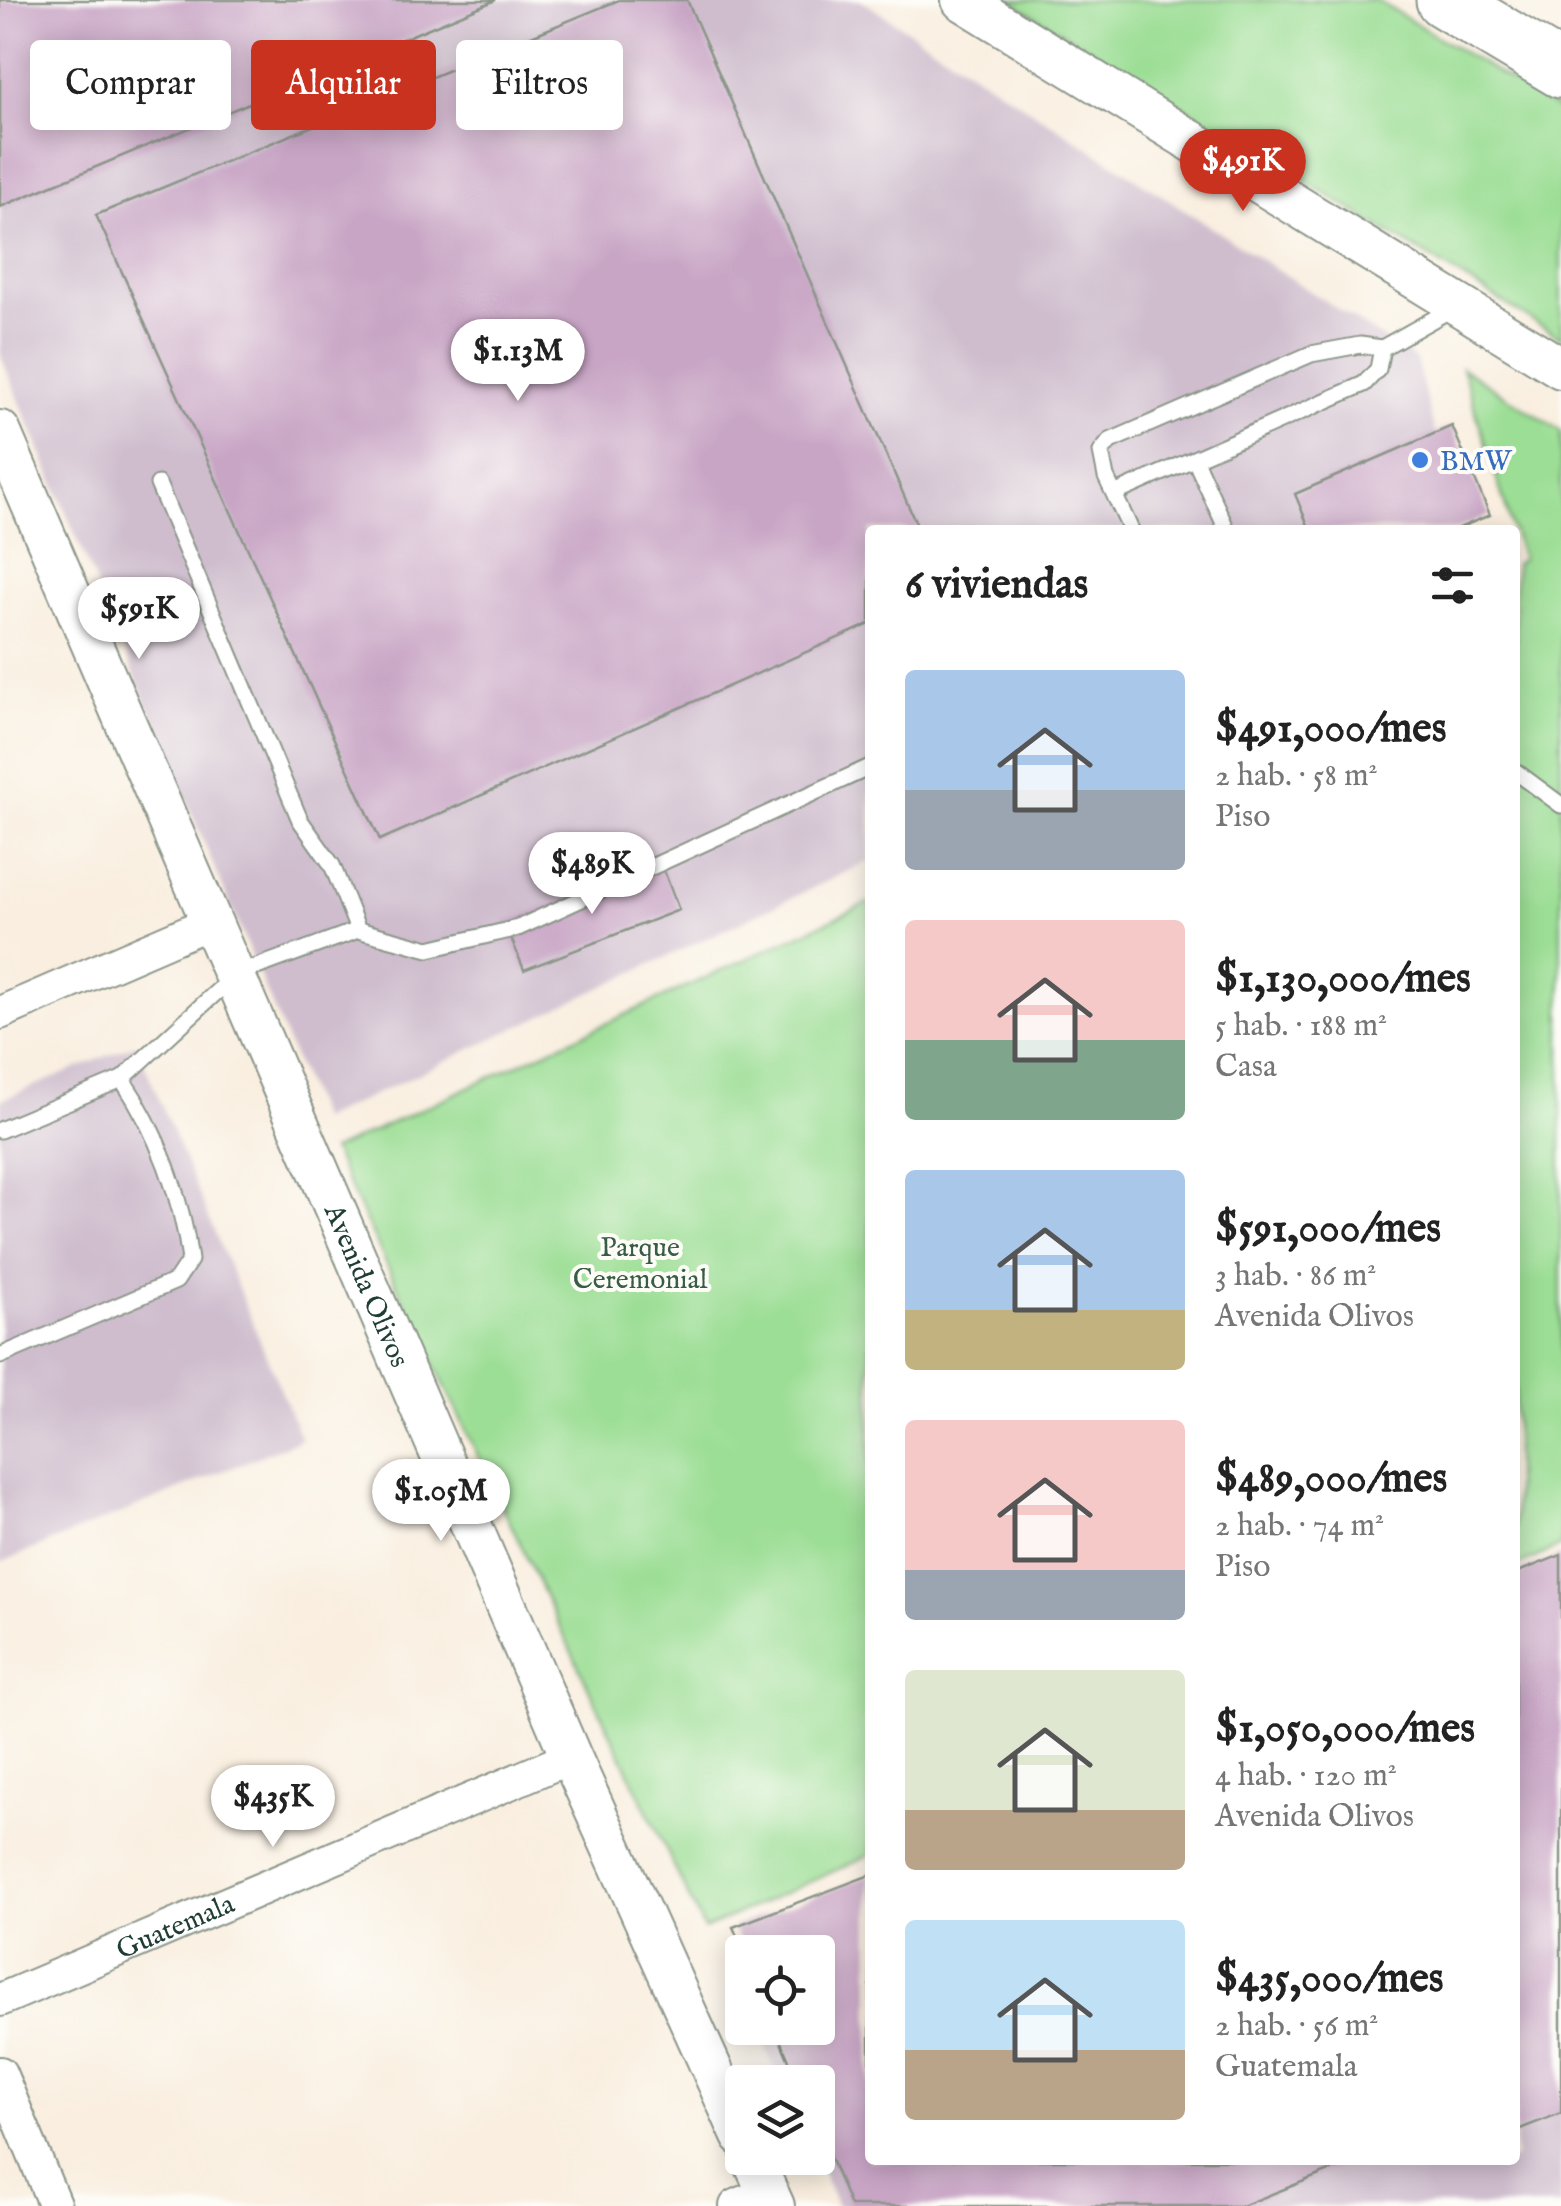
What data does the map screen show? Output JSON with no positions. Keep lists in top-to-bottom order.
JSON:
{
  "streets": {
    "street": ["Avenida Olivos", "Guatemala"]
  },
  "crossings": [
    ["Avenida Olivos", "Guatemala"]
  ],
  "parks": ["Parque Ceremonial"],
  "places": ["BMW"],
  "page": {
    "chip": ["Comprar", "Alquilar", "Filtros"],
    "price": [
      "$491K",
      "$1.13M",
      "$591K",
      "$489K",
      "$1.05M",
      "$435K"
    ],
    "heading": "6 viviendas",
    "list": [
      {
        "name": "$491,000/mes",
        "note": "2 hab. · 58 m² · Piso"
      },
      {
        "name": "$1,130,000/mes",
        "note": "5 hab. · 188 m² · Casa"
      },
      {
        "name": "$591,000/mes",
        "note": "3 hab. · 86 m² · Avenida Olivos"
      },
      {
        "name": "$489,000/mes",
        "note": "2 hab. · 74 m² · Piso"
      },
      {
        "name": "$1,050,000/mes",
        "note": "4 hab. · 120 m² · Avenida Olivos"
      },
      {
        "name": "$435,000/mes",
        "note": "2 hab. · 56 m² · Guatemala"
      }
    ]
  }
}
